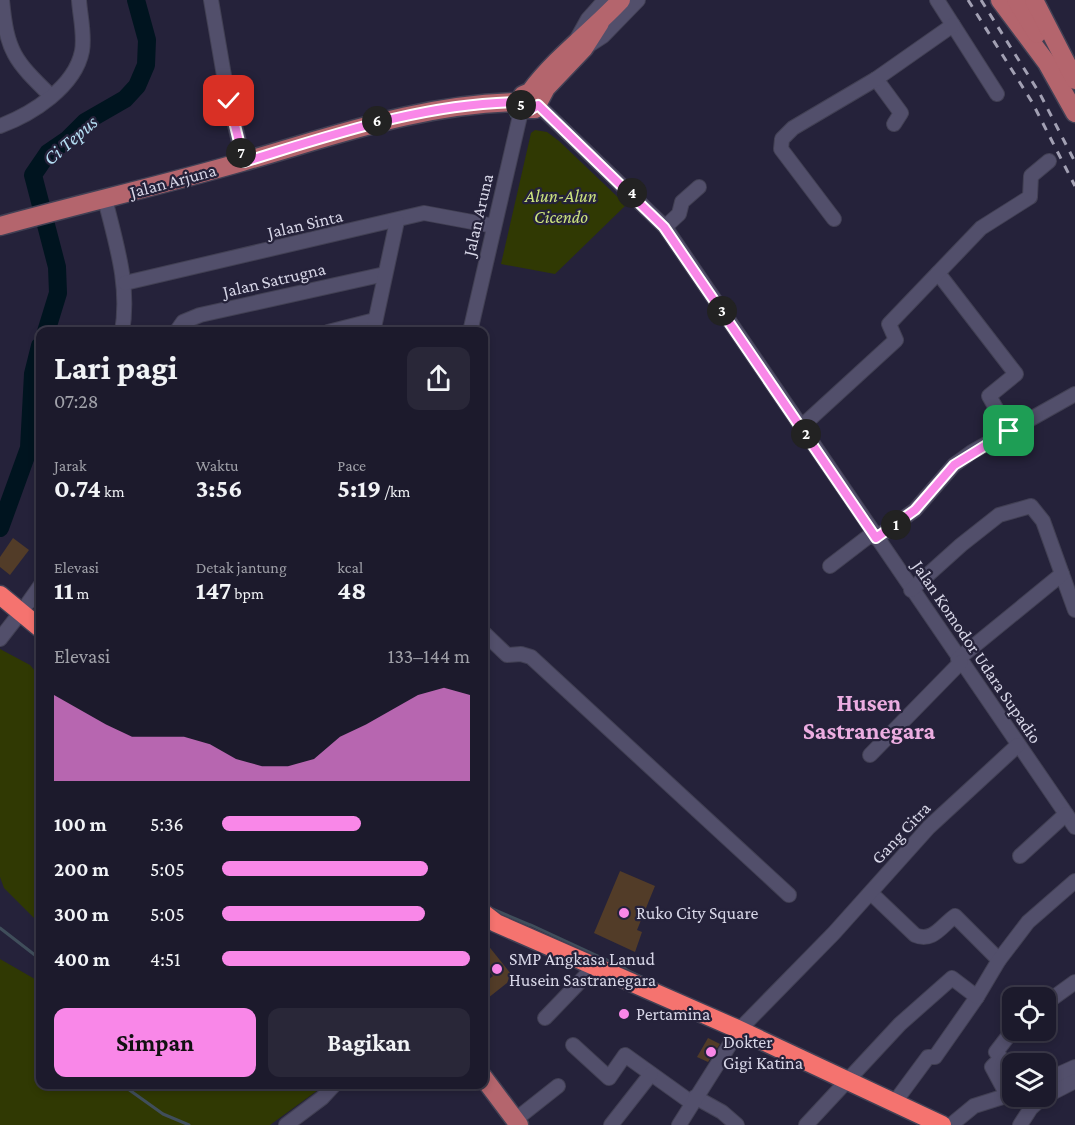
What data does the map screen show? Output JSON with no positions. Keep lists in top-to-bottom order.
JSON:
{
  "streets": {
    "main road": ["Jalan Arjuna"],
    "street": [
      "Jalan Aruna",
      "Jalan Sinta",
      "Jalan Satrugna",
      "Jalan Komodor Udara Supadio",
      "Gang Citra"
    ]
  },
  "crossings": [
    ["Jalan Arjuna", "Jalan Aruna"],
    ["Jalan Arjuna", "Jalan Komodor Udara Supadio"],
    ["Jalan Aruna", "Jalan Sinta"],
    ["Jalan Aruna", "Jalan Komodor Udara Supadio"],
    ["Jalan Komodor Udara Supadio", "Gang Citra"]
  ],
  "districts": ["Husen Sastranegara"],
  "water": ["Ci Tepus"],
  "parks": ["Alun-Alun Cicendo"],
  "places": [
    "Ruko City Square",
    "SMP Angkasa Lanud Husein Sastranegara",
    "Pertamina",
    "Dokter Gigi Katina"
  ],
  "page": {
    "pins": [
      "5",
      "6",
      "7",
      "4",
      "3",
      "2",
      "1"
    ],
    "heading": ["Lari pagi", "07:28"],
    "stats": [
      ["Jarak", "0.74 km"],
      ["Waktu", "3:56"],
      ["Pace", "5:19 /km"],
      ["Elevasi", "11 m"],
      ["Detak jantung", "147 bpm"],
      ["kcal", "48"]
    ],
    "chart": ["Elevasi", "133–144 m"],
    "list": [
      {
        "name": "100 m",
        "note": "5:36"
      },
      {
        "name": "200 m",
        "note": "5:05"
      },
      {
        "name": "300 m",
        "note": "5:05"
      },
      {
        "name": "400 m",
        "note": "4:51"
      }
    ],
    "buttons": ["Simpan", "Bagikan"]
  }
}
